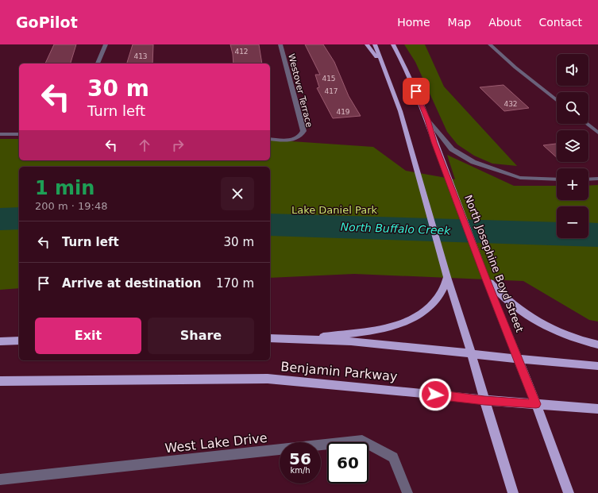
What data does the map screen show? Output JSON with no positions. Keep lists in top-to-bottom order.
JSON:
{
  "streets": {
    "main road": ["North Josephine Boyd Street", "Benjamin Parkway"],
    "street": ["Westover Terrace", "West Lake Drive"]
  },
  "crossings": [
    ["North Josephine Boyd Street", "Benjamin Parkway"]
  ],
  "water": ["North Buffalo Creek"],
  "parks": ["Lake Daniel Park"],
  "house_numbers": [
    "412",
    "413",
    "415",
    "417",
    "432",
    "419"
  ],
  "page": {
    "header": "GoPilot",
    "nav": [
      "Home",
      "Map",
      "About",
      "Contact"
    ],
    "map_buttons": ["+", "−"],
    "turn": ["30 m", "Turn left"],
    "heading": ["1 min", "200 m · 19:48"],
    "list": [
      {
        "name": "Turn left",
        "value": "30 m"
      },
      {
        "name": "Arrive at destination",
        "value": "170 m"
      }
    ],
    "buttons": ["Exit", "Share"],
    "speed": "56 km/h",
    "limit": "60"
  }
}
